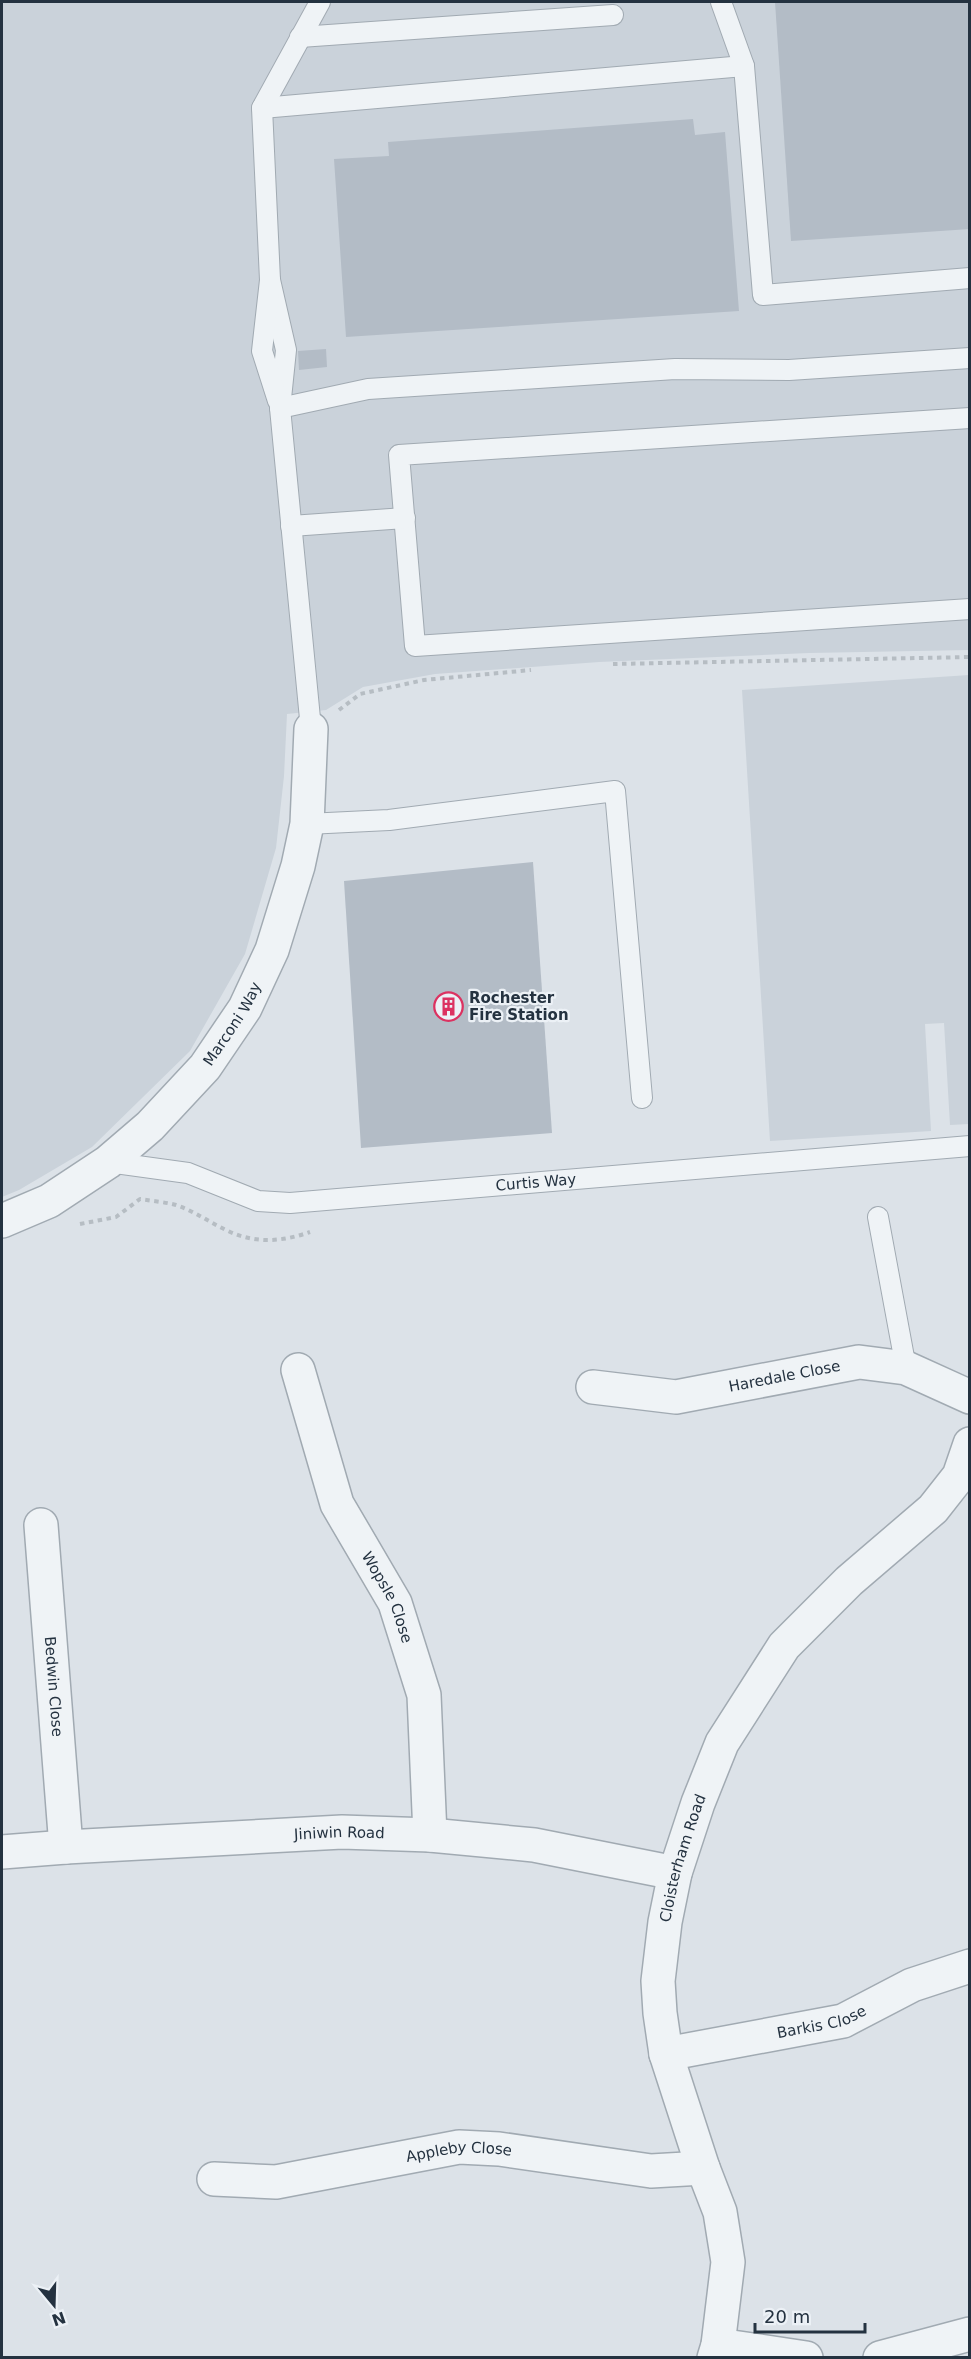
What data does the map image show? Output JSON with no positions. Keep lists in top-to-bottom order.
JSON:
{
  "streets": {
    "street": [
      "Marconi Way",
      "Haredale Close",
      "Wopsle Close",
      "Bedwin Close",
      "Jiniwin Road",
      "Cloisterham Road",
      "Barkis Close",
      "Appleby Close"
    ],
    "lane": ["Curtis Way"]
  },
  "crossings": [
    ["Marconi Way", "Curtis Way"],
    ["Wopsle Close", "Jiniwin Road"],
    ["Bedwin Close", "Jiniwin Road"],
    ["Jiniwin Road", "Cloisterham Road"],
    ["Cloisterham Road", "Barkis Close"],
    ["Cloisterham Road", "Appleby Close"]
  ],
  "places": {
    "building": ["Rochester Fire Station"]
  },
  "scale_bar": "20 m",
  "north": "bottom"
}
